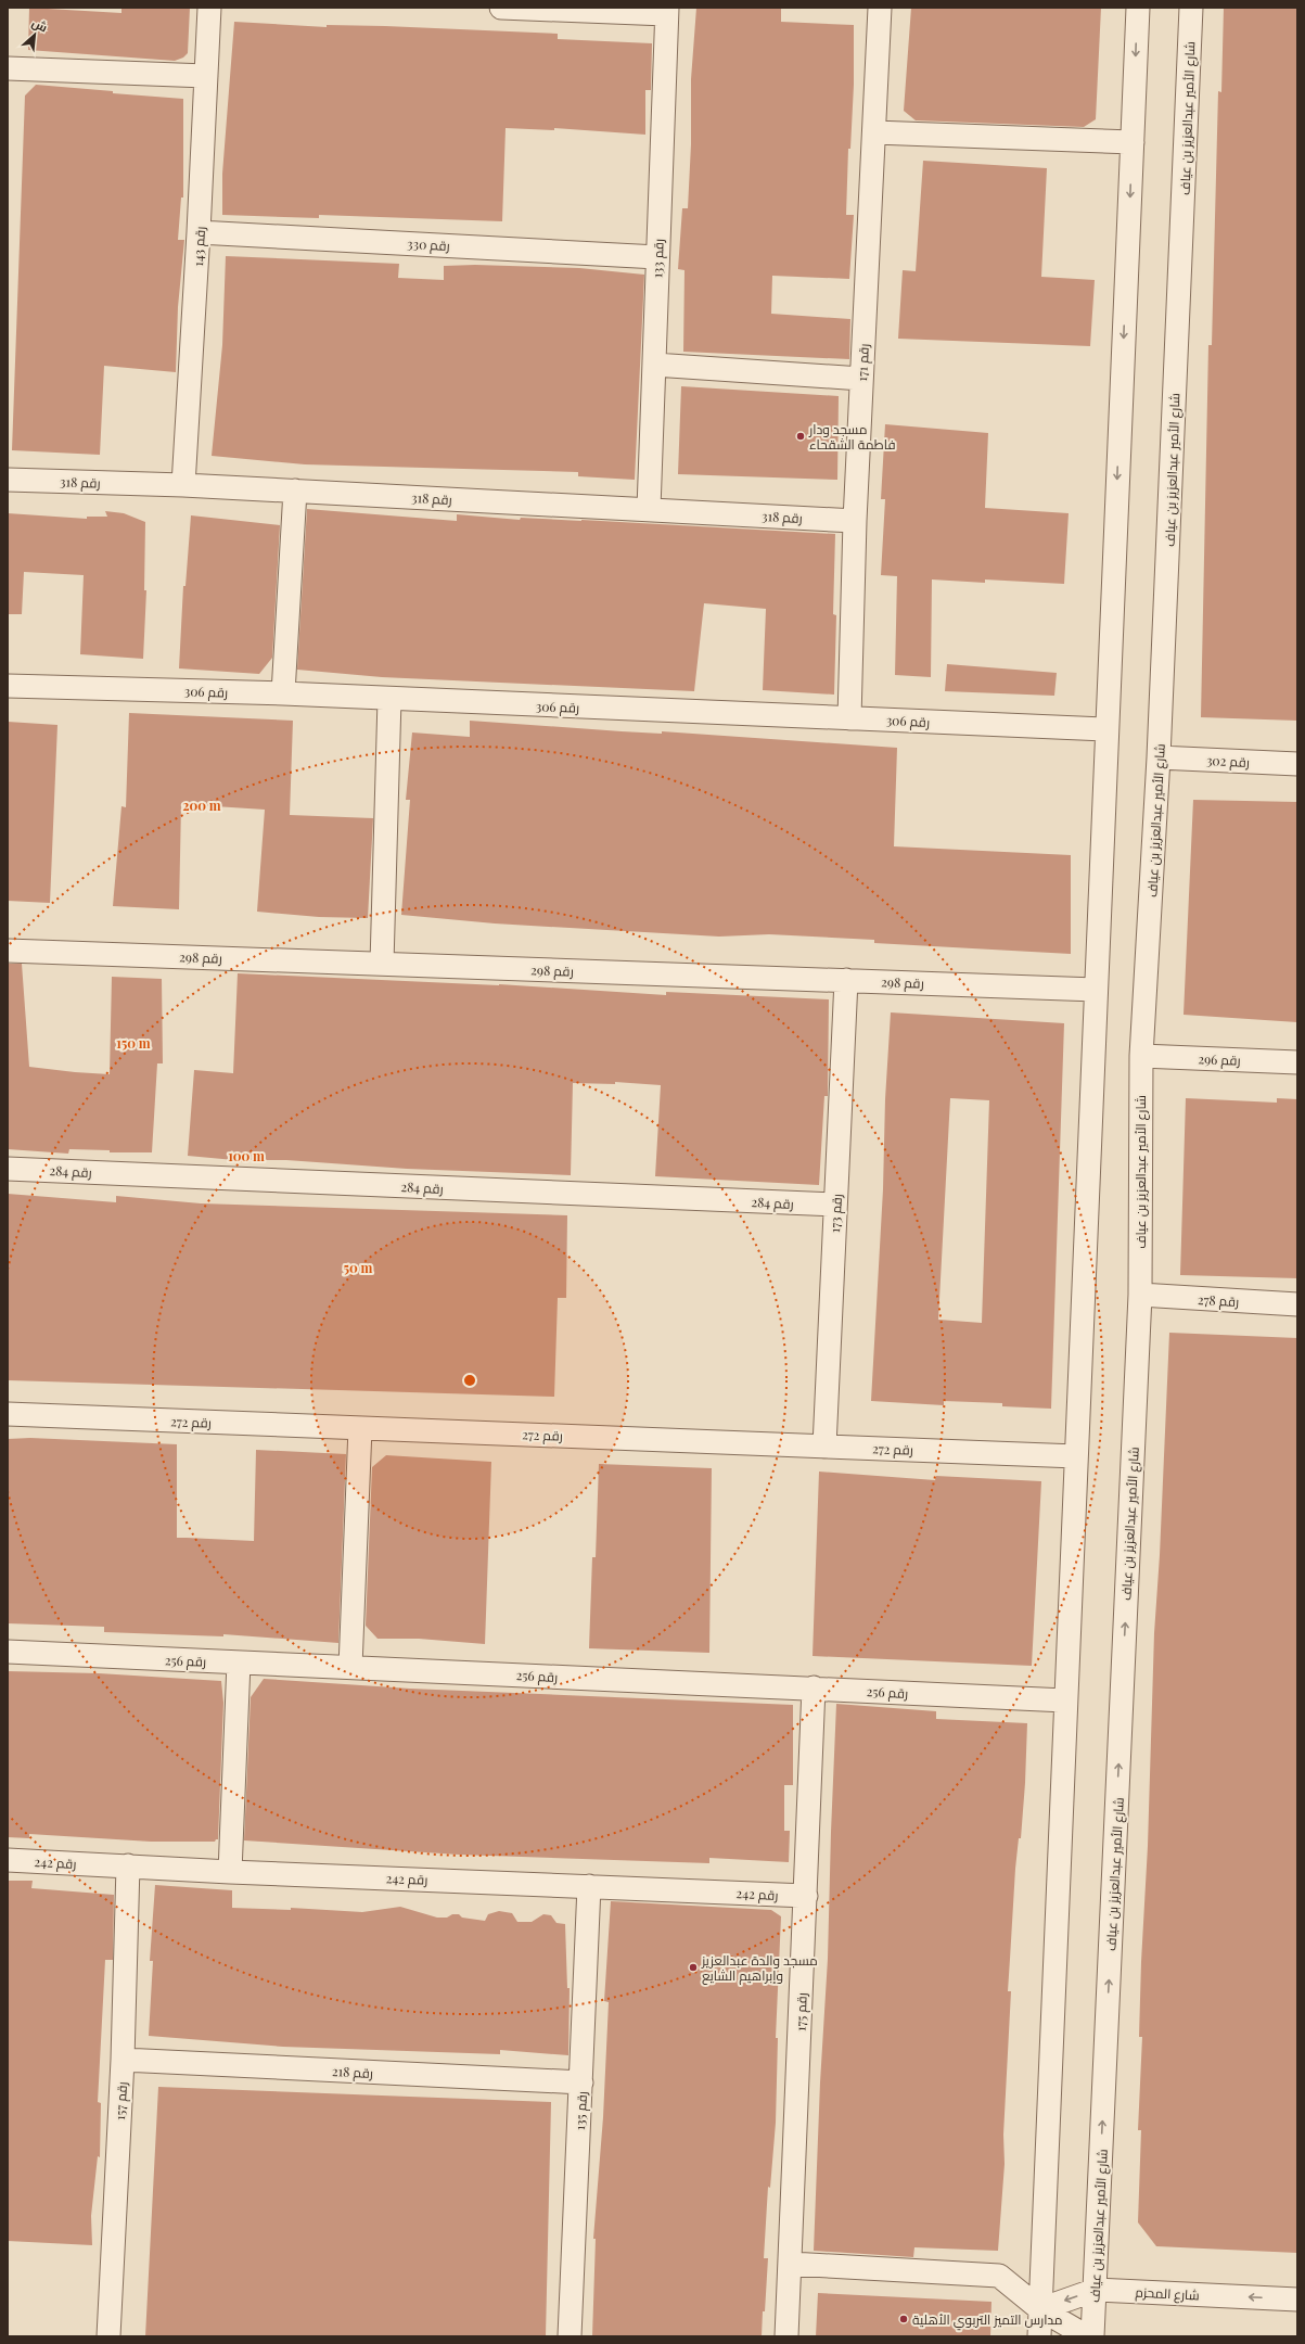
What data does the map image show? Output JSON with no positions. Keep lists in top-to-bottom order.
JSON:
{
  "streets": {
    "street": [
      "شارع الأمير عبدالعزيز بن عياف",
      "رقم 330",
      "رقم 143",
      "رقم 133",
      "رقم 171",
      "رقم 318",
      "رقم 306",
      "رقم 302",
      "رقم 298",
      "رقم 296",
      "رقم 284",
      "رقم 173",
      "رقم 278",
      "رقم 272",
      "رقم 256",
      "رقم 242",
      "رقم 175",
      "رقم 218",
      "رقم 157",
      "رقم 135",
      "شارع المحزم"
    ]
  },
  "crossings": [
    ["شارع الأمير عبدالعزيز بن عياف", "رقم 302"],
    ["شارع الأمير عبدالعزيز بن عياف", "رقم 296"],
    ["شارع الأمير عبدالعزيز بن عياف", "رقم 278"],
    ["شارع الأمير عبدالعزيز بن عياف", "شارع المحزم"],
    ["رقم 330", "رقم 143"],
    ["رقم 330", "رقم 133"],
    ["رقم 143", "رقم 318"],
    ["رقم 133", "رقم 318"],
    ["رقم 171", "رقم 318"],
    ["رقم 171", "رقم 306"],
    ["رقم 298", "رقم 173"],
    ["رقم 284", "رقم 173"],
    ["رقم 173", "رقم 272"],
    ["رقم 256", "رقم 175"],
    ["رقم 242", "رقم 175"],
    ["رقم 242", "رقم 157"],
    ["رقم 242", "رقم 135"],
    ["رقم 218", "رقم 157"],
    ["رقم 218", "رقم 135"]
  ],
  "one_way": ["شارع المحزم"],
  "places": ["مسجد ودار فاطمة الشقحاء", "مسجد والدة عبدالعزيز وإبراهيم الشايع", "مدارس التميز التربوي الأهلية"],
  "north": "top right",
  "rings": [
    "200 m",
    "150 m",
    "100 m",
    "50 m"
  ]
}
